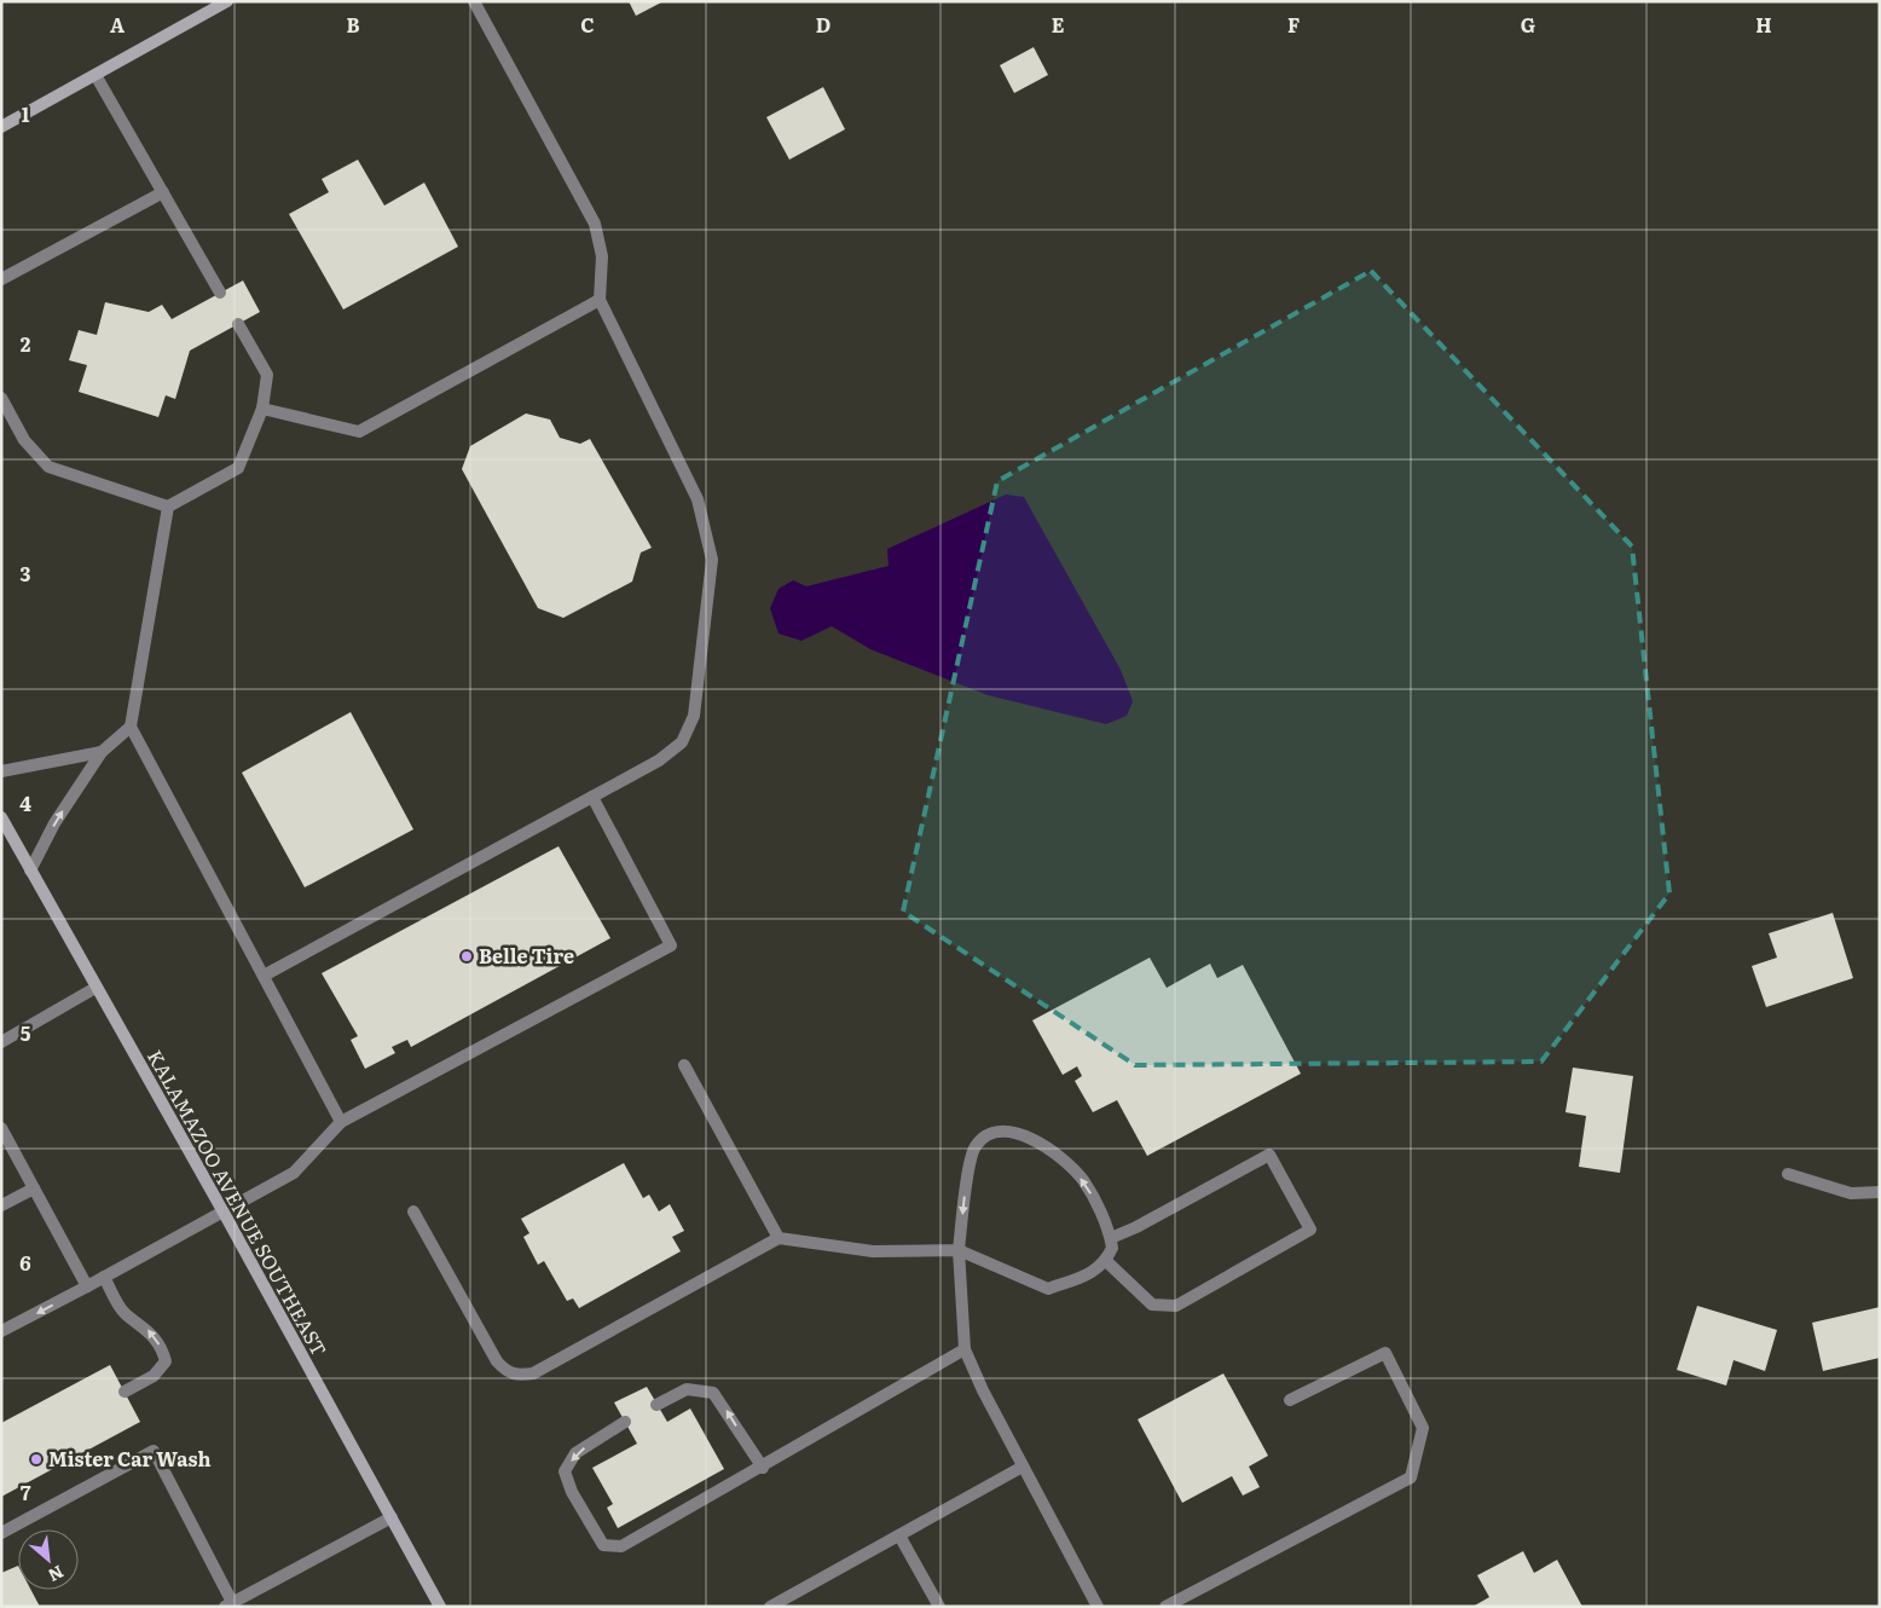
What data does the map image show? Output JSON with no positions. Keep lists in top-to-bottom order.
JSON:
{
  "streets": {
    "main road": ["KALAMAZOO AVENUE SOUTHEAST"]
  },
  "places": ["Belle Tire", "Mister Car Wash"],
  "north": "bottom right",
  "grid": {
    "columns": [
      "A",
      "B",
      "C",
      "D",
      "E",
      "F",
      "G",
      "H"
    ],
    "rows": [
      "1",
      "2",
      "3",
      "4",
      "5",
      "6",
      "7"
    ]
  }
}
